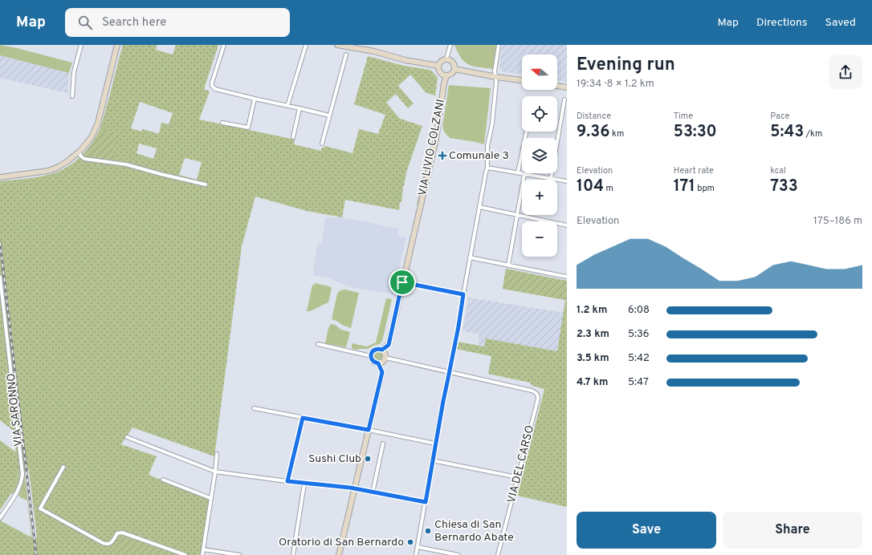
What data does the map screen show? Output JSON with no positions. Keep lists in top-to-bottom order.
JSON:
{
  "streets": {
    "street": ["VIA LIVIO COLZANI", "VIA SARONNO", "VIA DEL CARSO"]
  },
  "places": {
    "health": ["Comunale 3"],
    "other": ["Sushi Club", "Chiesa di San Bernardo Abate", "Oratorio di San Bernardo"]
  },
  "north": "left",
  "page": {
    "header": "Map",
    "search": "Search here",
    "nav": ["Map", "Directions", "Saved"],
    "heading": ["Evening run", "19:34 · 8 × 1.2 km"],
    "map_buttons": ["+", "−"],
    "stats": [
      ["Distance", "9.36 km"],
      ["Time", "53:30"],
      ["Pace", "5:43 /km"],
      ["Elevation", "104 m"],
      ["Heart rate", "171 bpm"],
      ["kcal", "733"]
    ],
    "chart": ["Elevation", "175–186 m"],
    "list": [
      {
        "name": "1.2 km",
        "note": "6:08"
      },
      {
        "name": "2.3 km",
        "note": "5:36"
      },
      {
        "name": "3.5 km",
        "note": "5:42"
      },
      {
        "name": "4.7 km",
        "note": "5:47"
      }
    ],
    "buttons": ["Save", "Share"]
  }
}
